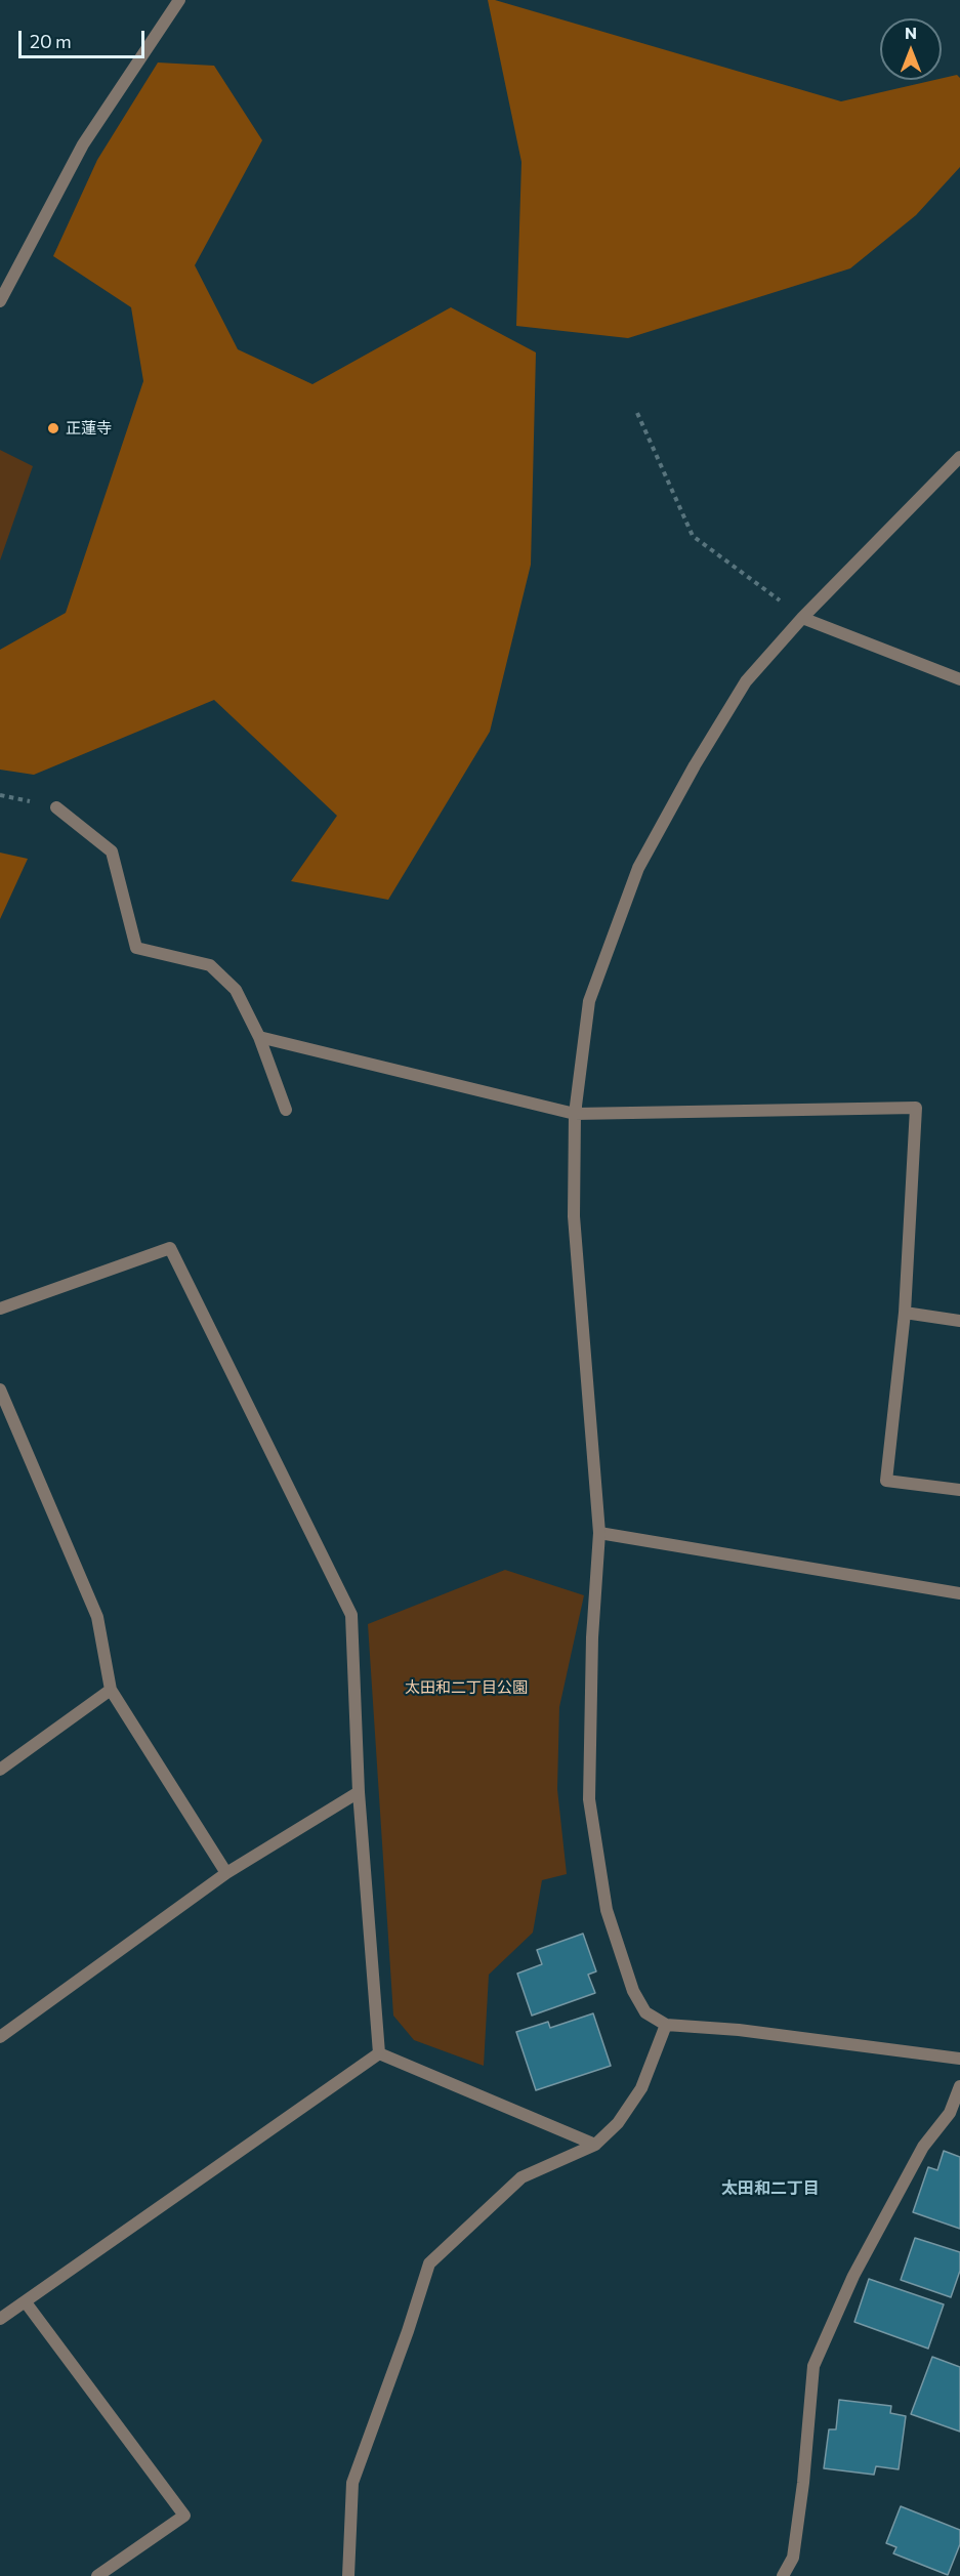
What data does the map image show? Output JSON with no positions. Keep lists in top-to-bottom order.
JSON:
{
  "districts": ["太田和二丁目"],
  "parks": ["太田和二丁目公園"],
  "places": ["正蓮寺"],
  "scale_bar": "20 m",
  "north": "top"
}
